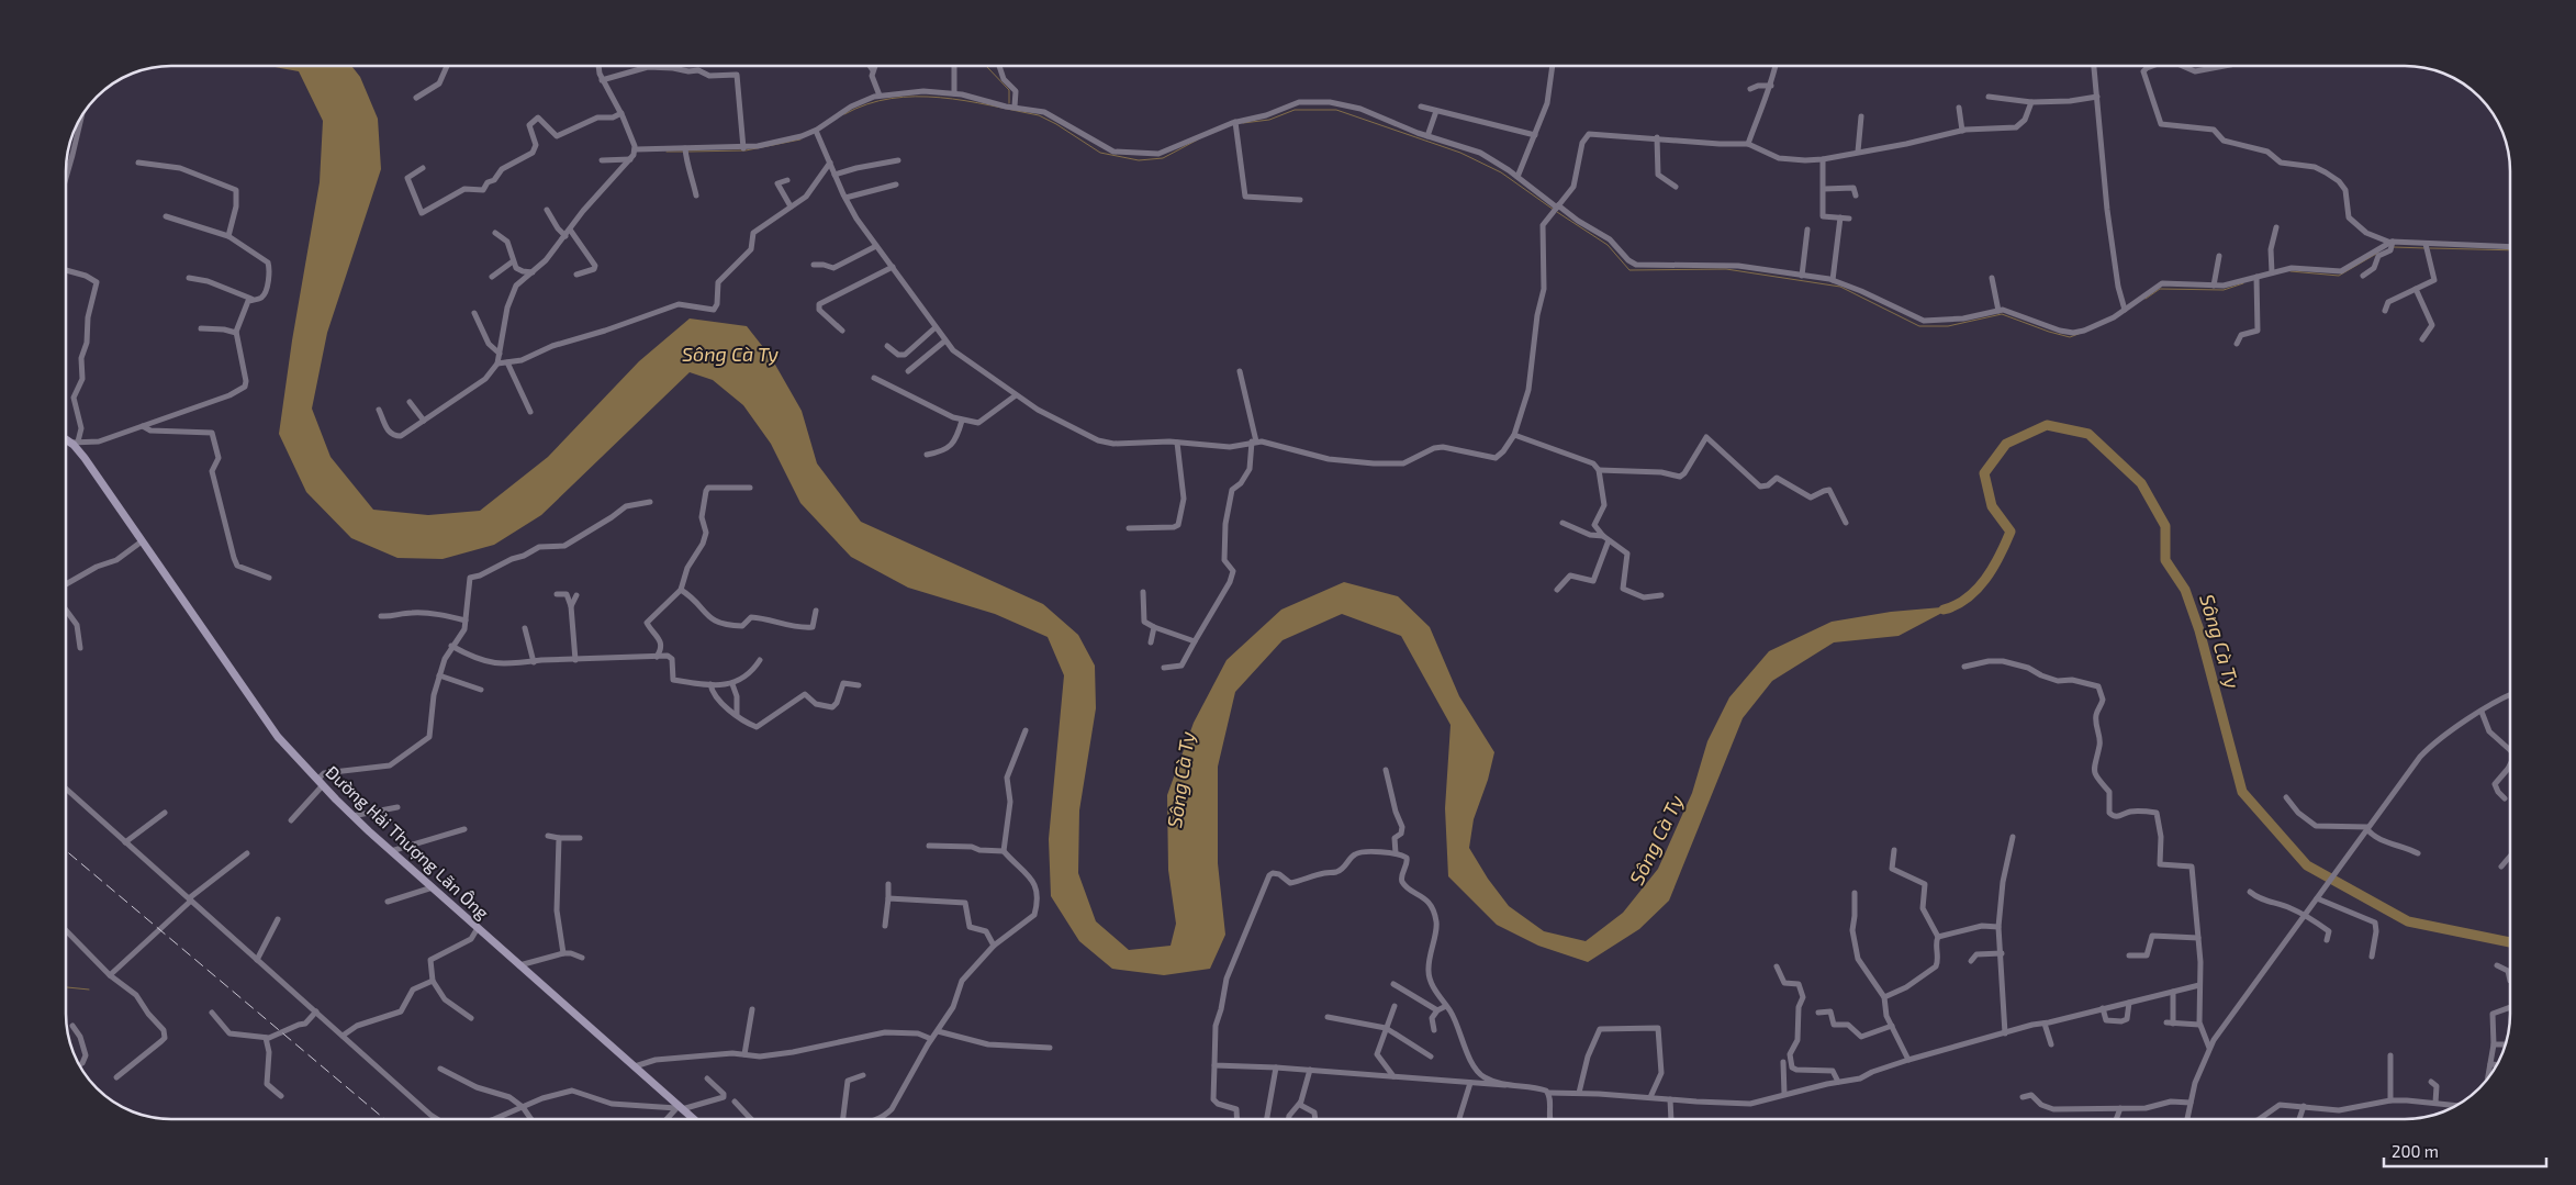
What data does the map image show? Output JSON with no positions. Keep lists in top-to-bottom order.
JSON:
{
  "streets": {
    "street": ["Đường Hải Thượng Lãn Ông"]
  },
  "water": ["Sông Cà Ty"],
  "scale_bar": "200 m"
}
